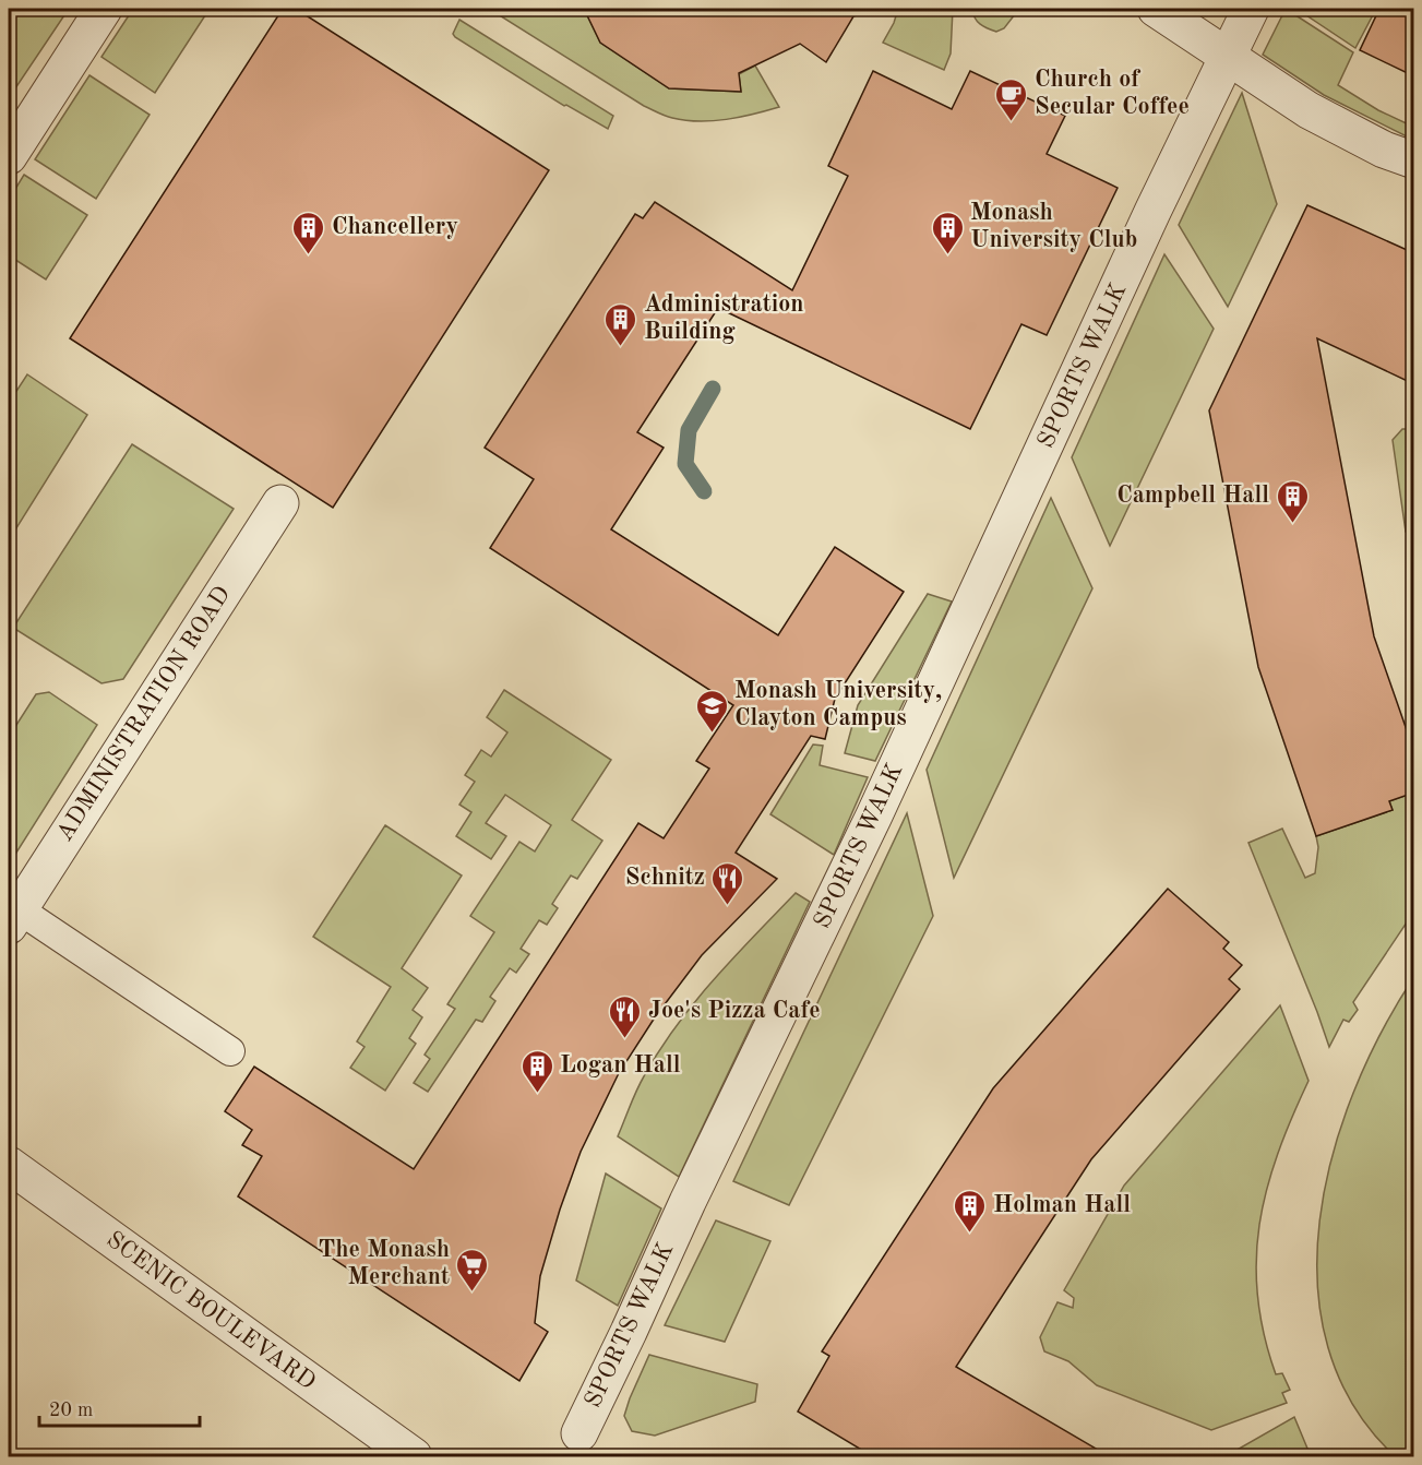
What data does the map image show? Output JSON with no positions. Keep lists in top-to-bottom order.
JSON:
{
  "streets": {
    "street": ["SPORTS WALK", "ADMINISTRATION ROAD", "SCENIC BOULEVARD"]
  },
  "places": {
    "cafe": ["Church of Secular Coffee"],
    "building": [
      "Chancellery",
      "Monash University Club",
      "Administration Building",
      "Campbell Hall",
      "Logan Hall",
      "Holman Hall"
    ],
    "school or university": ["Monash University, Clayton Campus"],
    "restaurant": ["Schnitz", "Joe's Pizza Cafe"],
    "supermarket": ["The Monash Merchant"]
  },
  "scale_bar": "20 m"
}
